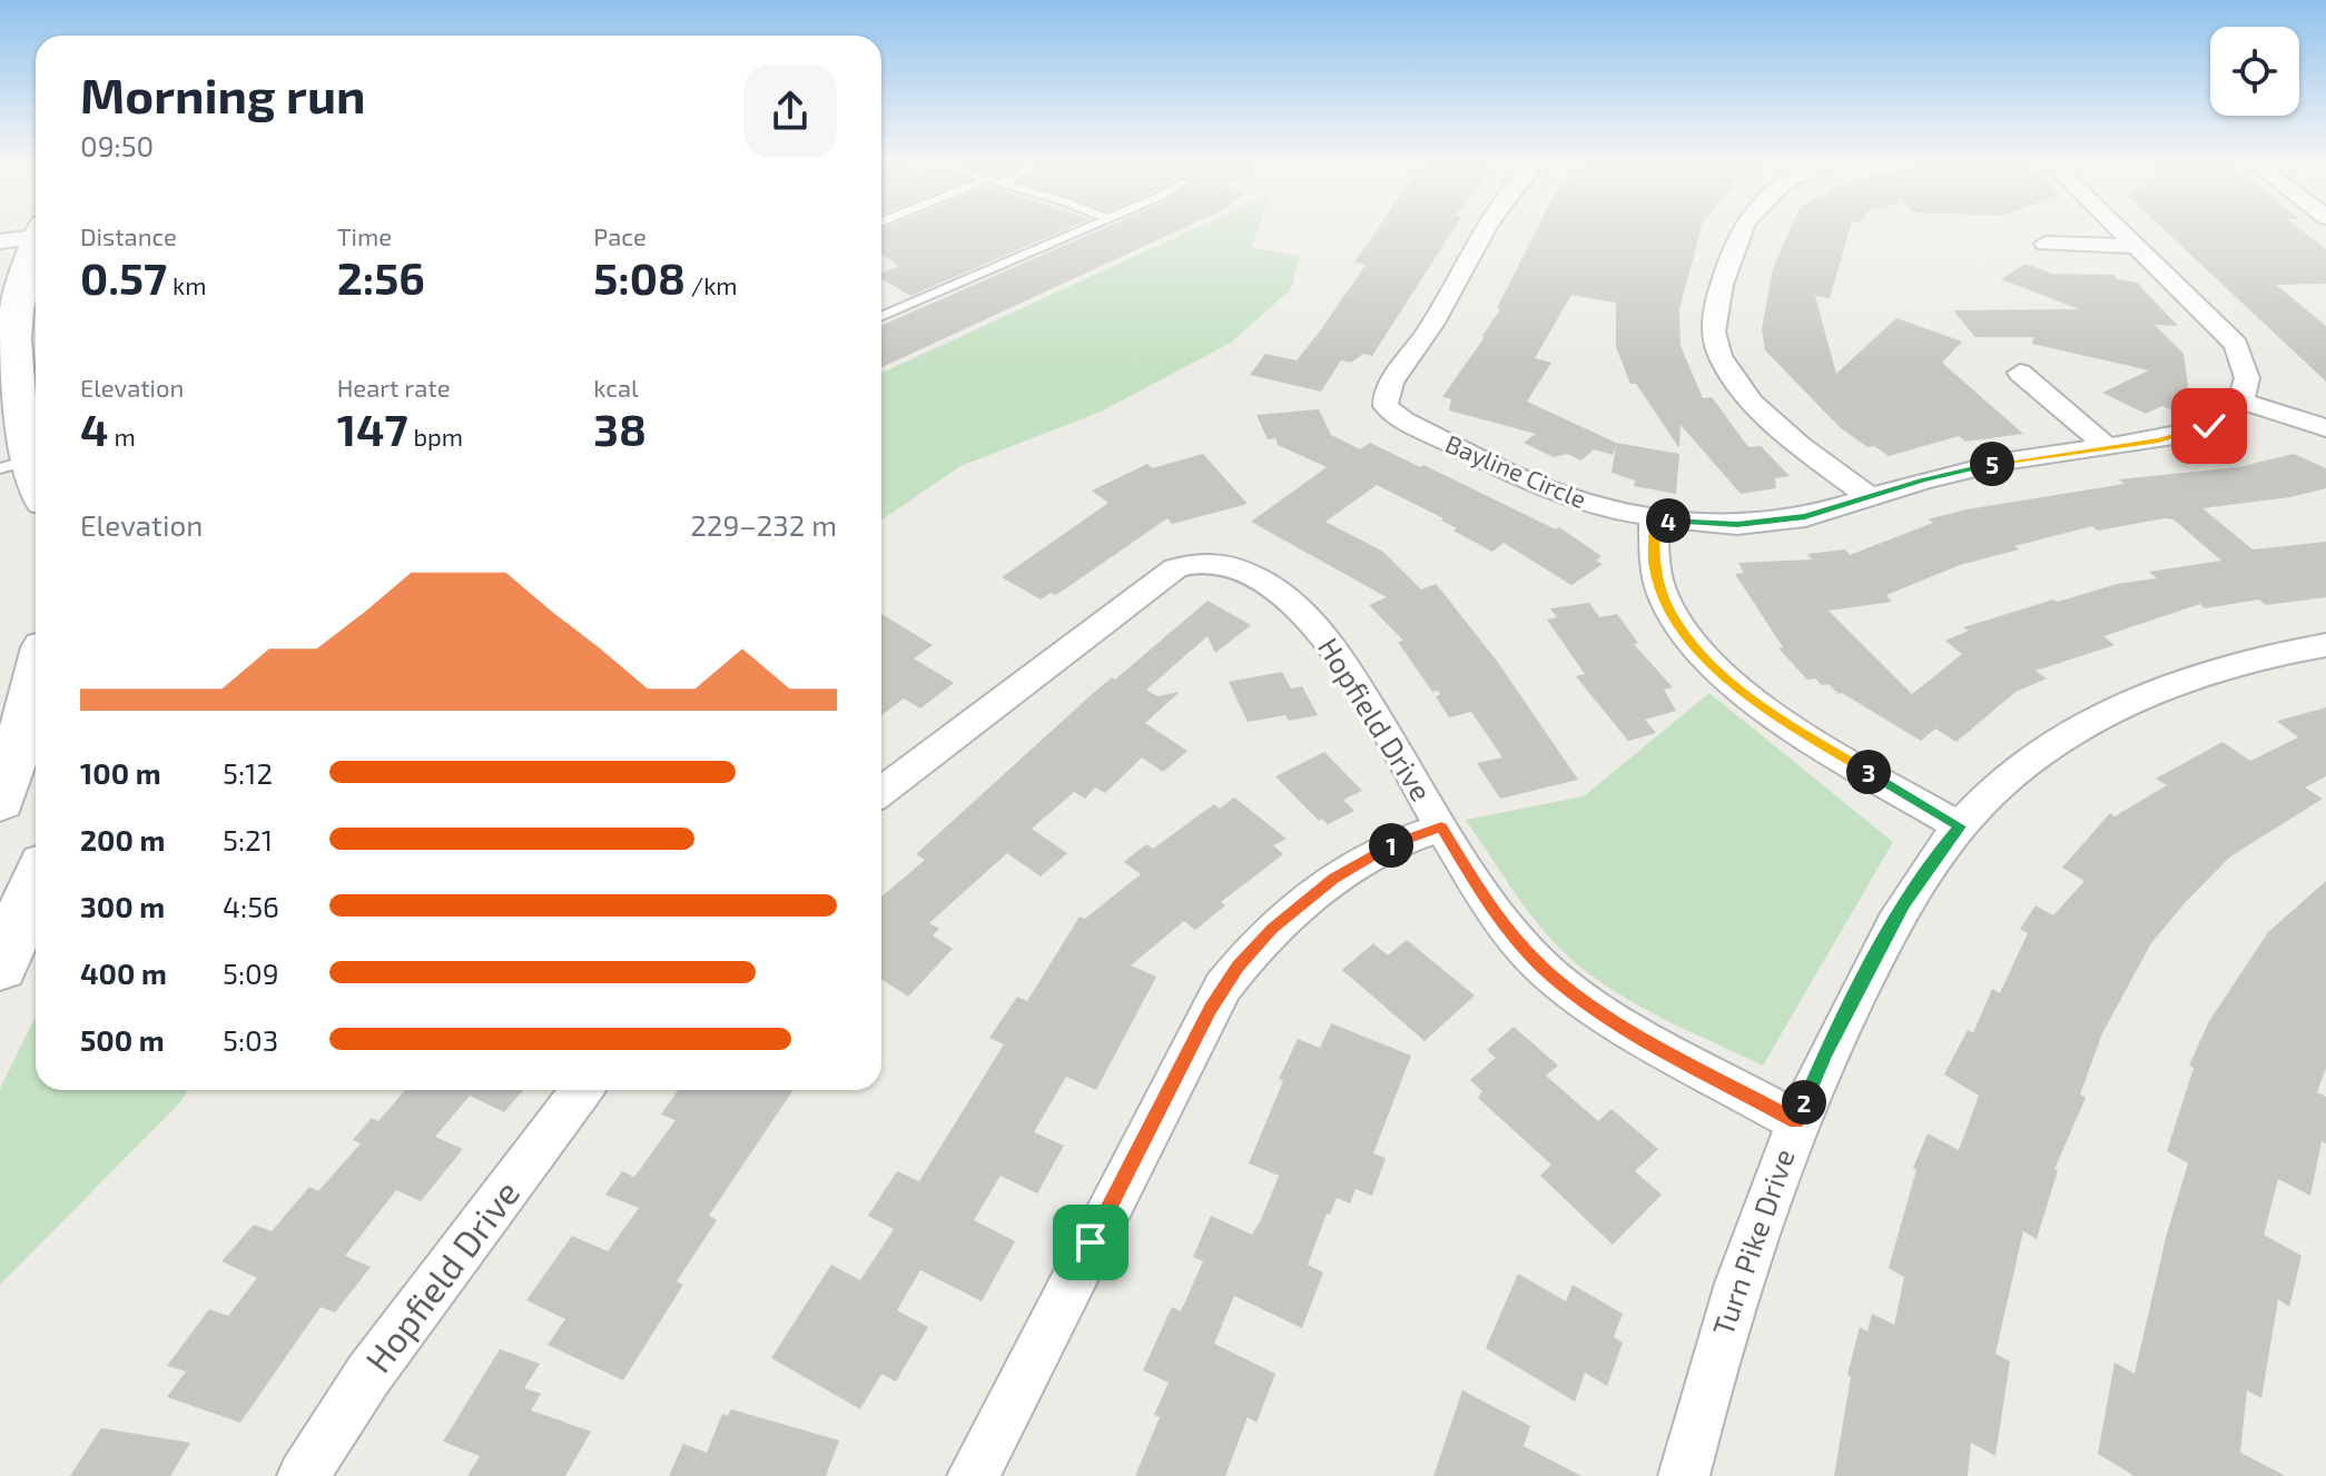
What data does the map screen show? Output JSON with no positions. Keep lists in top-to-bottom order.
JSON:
{
  "streets": {
    "street": ["Bayline Circle", "Hopfield Drive", "Turn Pike Drive"]
  },
  "crossings": [
    ["Hopfield Drive", "Turn Pike Drive"]
  ],
  "page": {
    "heading": ["Morning run", "09:50"],
    "stats": [
      ["Distance", "0.57 km"],
      ["Time", "2:56"],
      ["Pace", "5:08 /km"],
      ["Elevation", "4 m"],
      ["Heart rate", "147 bpm"],
      ["kcal", "38"]
    ],
    "pins": [
      "5",
      "4",
      "3",
      "1",
      "2"
    ],
    "chart": ["Elevation", "229–232 m"],
    "list": [
      {
        "name": "100 m",
        "note": "5:12"
      },
      {
        "name": "200 m",
        "note": "5:21"
      },
      {
        "name": "300 m",
        "note": "4:56"
      },
      {
        "name": "400 m",
        "note": "5:09"
      },
      {
        "name": "500 m",
        "note": "5:03"
      }
    ]
  }
}
